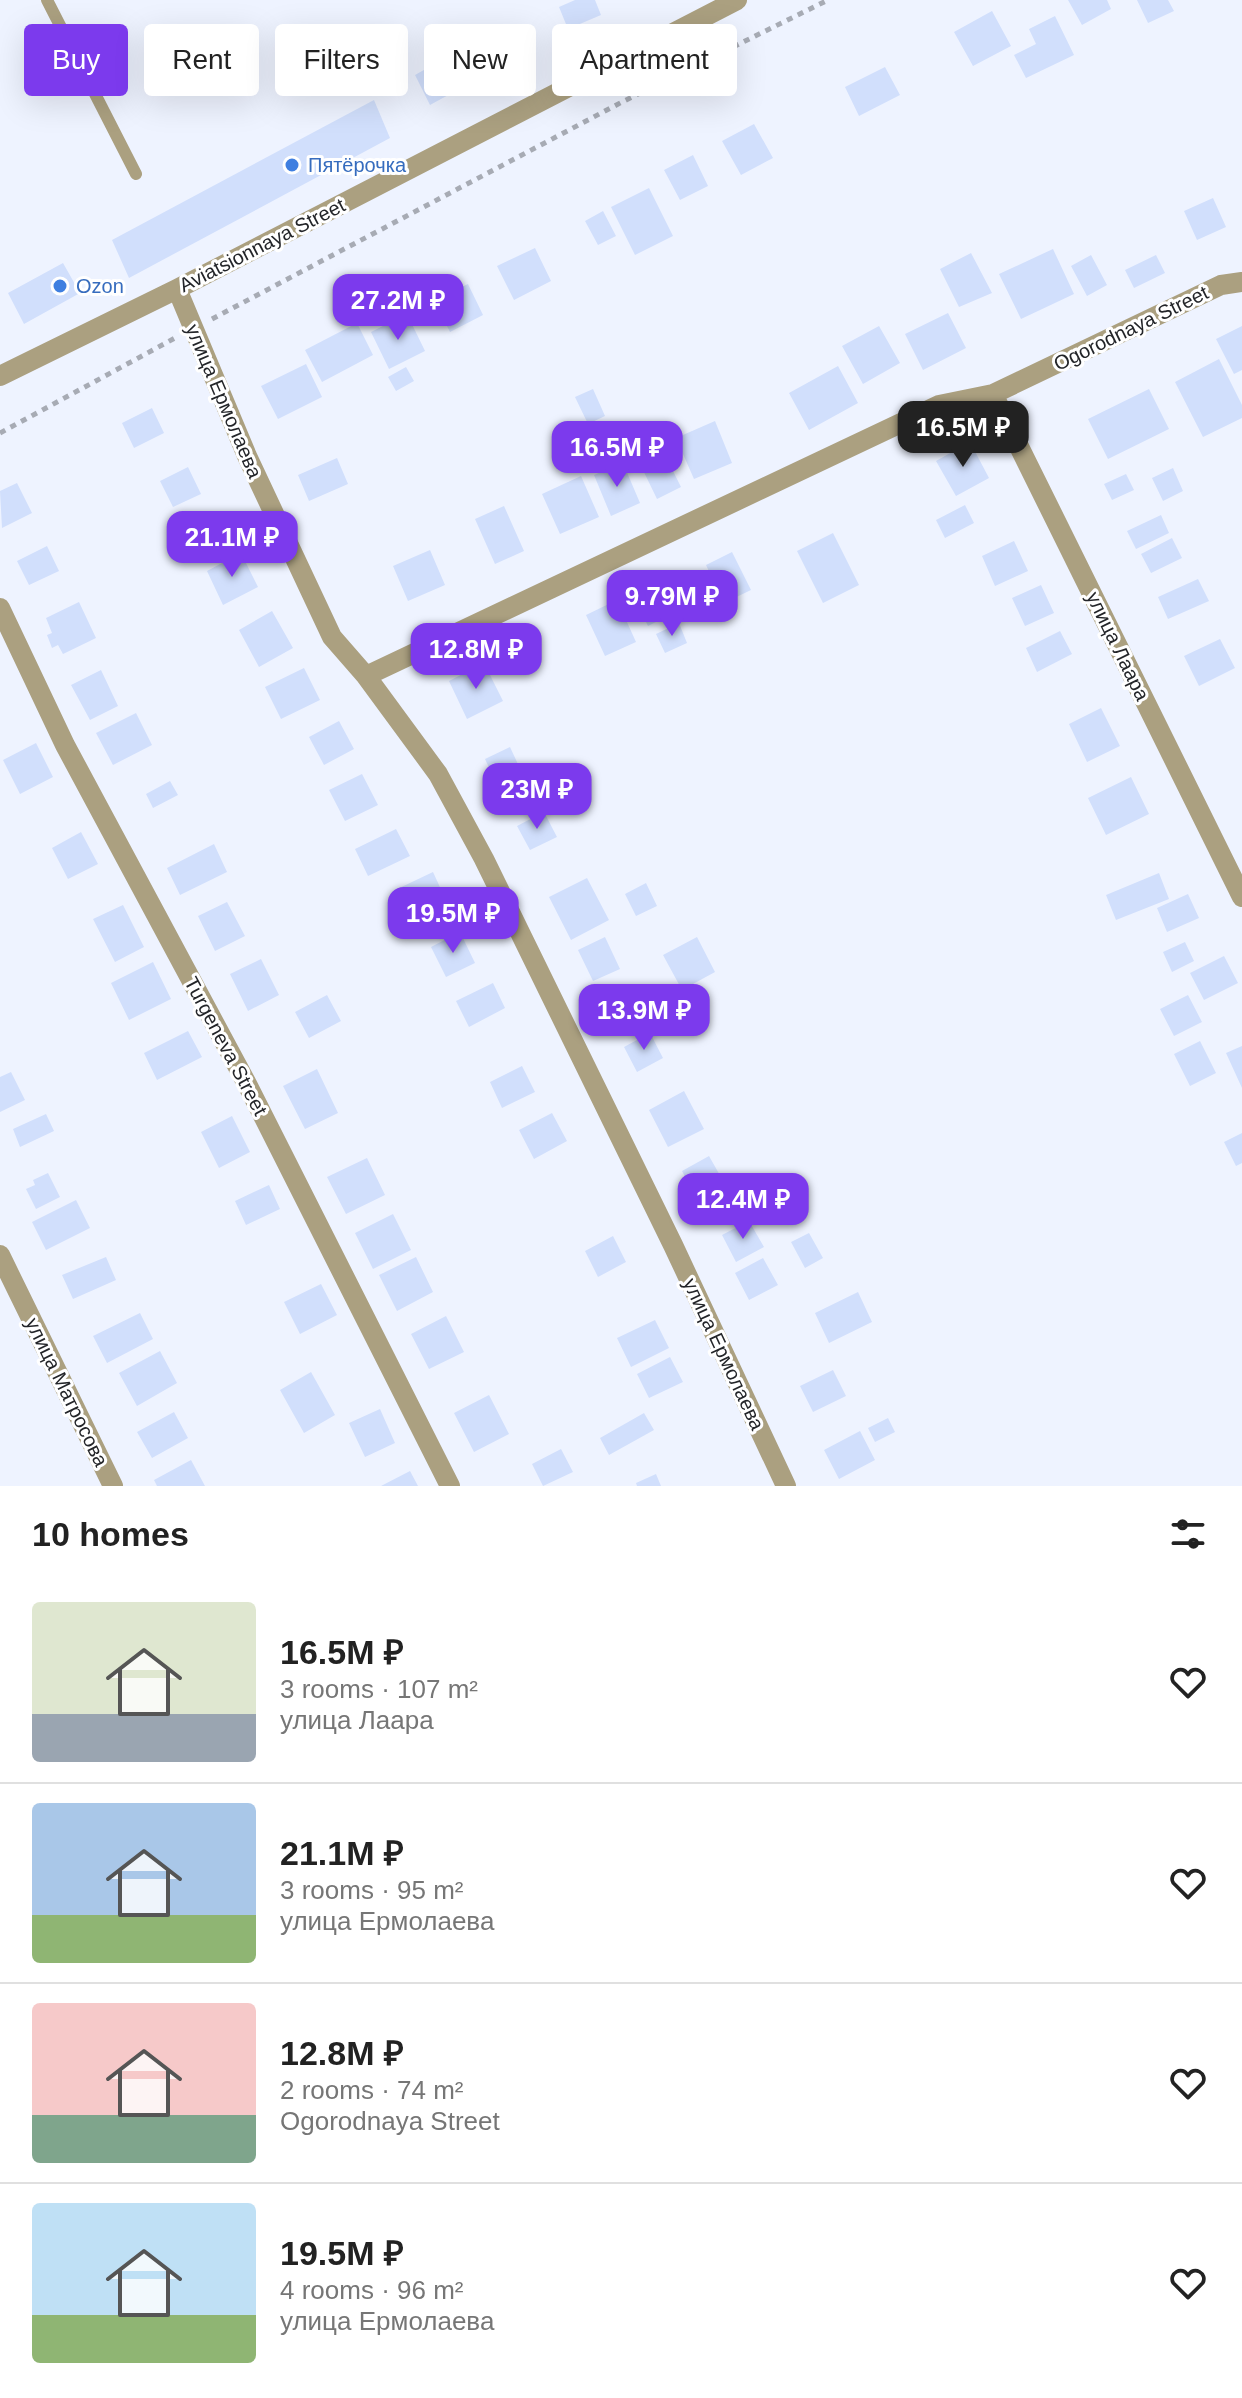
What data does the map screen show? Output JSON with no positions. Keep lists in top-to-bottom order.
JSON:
{
  "streets": {
    "street": [
      "Aviatsionnaya Street",
      "Ogorodnaya Street",
      "улица Ермолаева",
      "улица Лаара",
      "Turgeneva Street",
      "улица Матросова"
    ]
  },
  "crossings": [
    ["Aviatsionnaya Street", "улица Ермолаева"],
    ["Ogorodnaya Street", "улица Ермолаева"],
    ["Ogorodnaya Street", "улица Лаара"]
  ],
  "places": ["Пятёрочка", "Ozon"],
  "page": {
    "chip": [
      "Buy",
      "Rent",
      "Filters",
      "New",
      "Apartment"
    ],
    "price": [
      "27.2M ₽",
      "16.5M ₽",
      "16.5M ₽",
      "21.1M ₽",
      "9.79M ₽",
      "12.8M ₽",
      "23M ₽",
      "19.5M ₽",
      "13.9M ₽",
      "12.4M ₽"
    ],
    "heading": "10 homes",
    "list": [
      {
        "name": "16.5M ₽",
        "note": "3 rooms · 107 m² · улица Лаара"
      },
      {
        "name": "21.1M ₽",
        "note": "3 rooms · 95 m² · улица Ермолаева"
      },
      {
        "name": "12.8M ₽",
        "note": "2 rooms · 74 m² · Ogorodnaya Street"
      },
      {
        "name": "19.5M ₽",
        "note": "4 rooms · 96 m² · улица Ермолаева"
      }
    ]
  }
}
